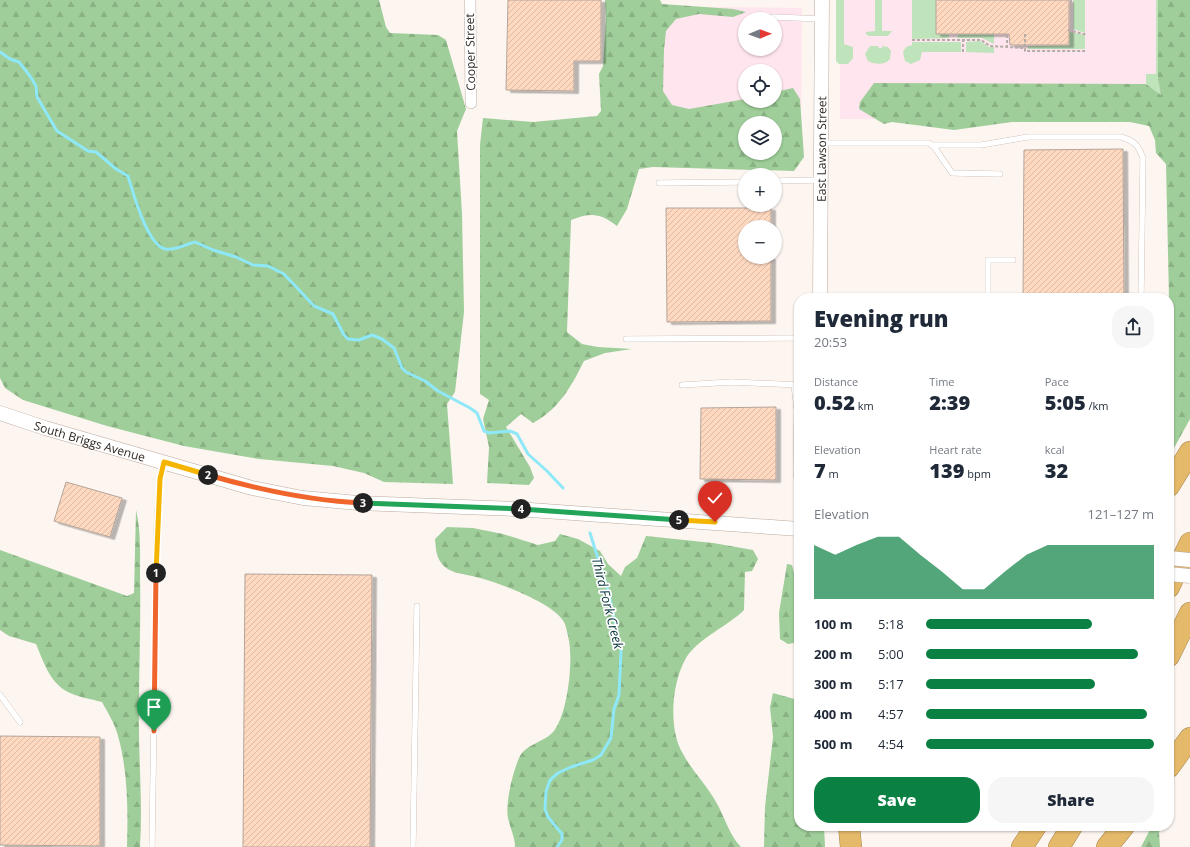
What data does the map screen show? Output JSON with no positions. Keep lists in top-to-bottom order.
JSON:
{
  "streets": {
    "street": ["Cooper Street", "East Lawson Street", "South Briggs Avenue"]
  },
  "water": ["Third Fork Creek"],
  "north": "right",
  "page": {
    "map_buttons": ["+", "−"],
    "heading": ["Evening run", "20:53"],
    "stats": [
      ["Distance", "0.52 km"],
      ["Time", "2:39"],
      ["Pace", "5:05 /km"],
      ["Elevation", "7 m"],
      ["Heart rate", "139 bpm"],
      ["kcal", "32"]
    ],
    "pins": [
      "2",
      "3",
      "4",
      "5",
      "1"
    ],
    "chart": ["Elevation", "121–127 m"],
    "list": [
      {
        "name": "100 m",
        "note": "5:18"
      },
      {
        "name": "200 m",
        "note": "5:00"
      },
      {
        "name": "300 m",
        "note": "5:17"
      },
      {
        "name": "400 m",
        "note": "4:57"
      },
      {
        "name": "500 m",
        "note": "4:54"
      }
    ],
    "buttons": ["Save", "Share"]
  }
}
